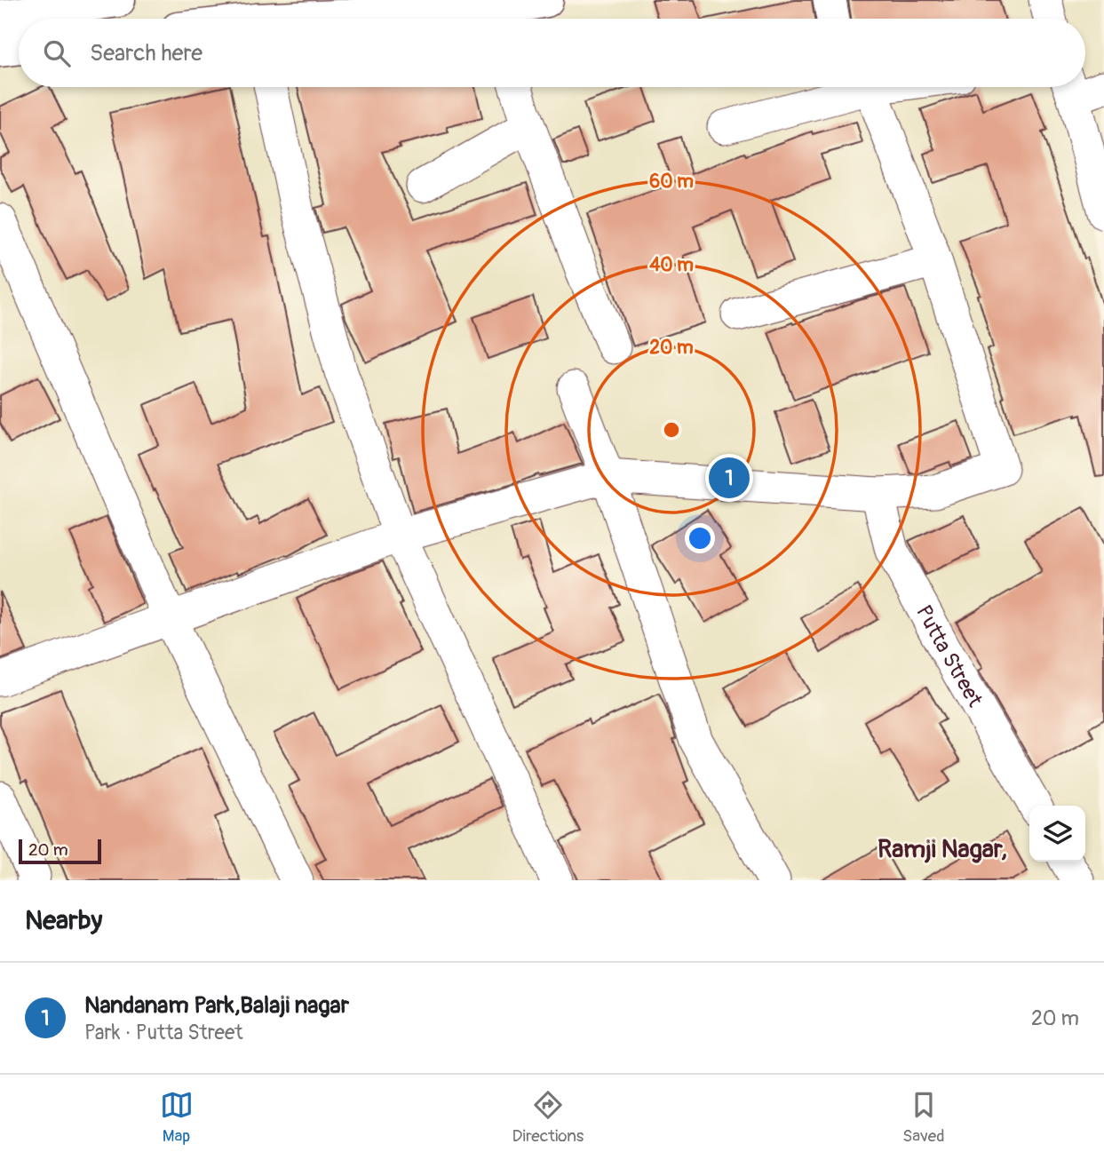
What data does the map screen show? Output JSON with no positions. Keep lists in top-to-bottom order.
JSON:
{
  "streets": {
    "street": ["Putta Street"]
  },
  "districts": ["Ramji Nagar,"],
  "scale_bar": "20 m",
  "page": {
    "search": "Search here",
    "pins": "1",
    "scale": "20 m",
    "heading": "Nearby",
    "list": [
      {
        "mark": "1",
        "name": "Nandanam Park,Balaji nagar",
        "note": "Park · Putta Street",
        "value": "20 m"
      }
    ],
    "nav": ["Map", "Directions", "Saved"]
  },
  "rings": ["60 m", "40 m", "20 m"]
}
